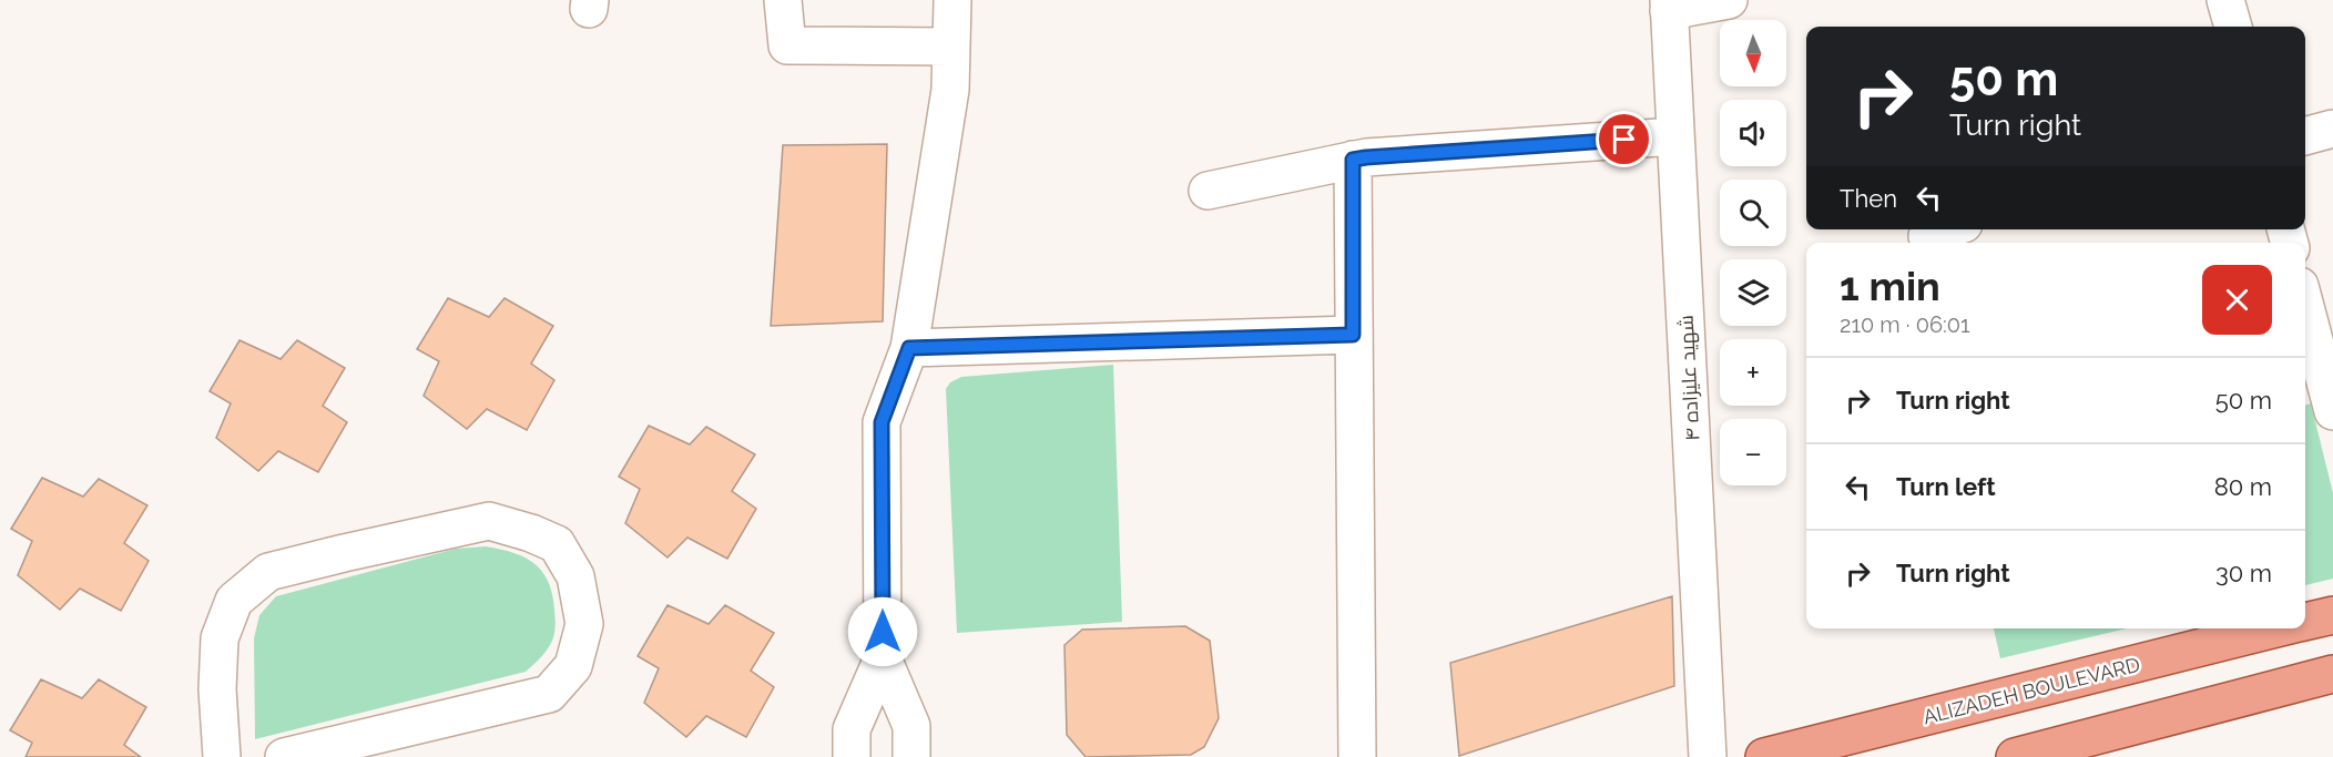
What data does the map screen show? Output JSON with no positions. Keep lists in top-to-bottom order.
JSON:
{
  "streets": {
    "main road": ["ALIZADEH BOULEVARD"],
    "street": ["شهید علیزاده ۴"]
  },
  "north": "bottom",
  "page": {
    "map_buttons": ["+", "−"],
    "turn": ["50 m", "Turn right"],
    "then": "Then",
    "heading": ["1 min", "210 m · 06:01"],
    "list": [
      {
        "name": "Turn right",
        "value": "50 m"
      },
      {
        "name": "Turn left",
        "value": "80 m"
      },
      {
        "name": "Turn right",
        "value": "30 m"
      }
    ]
  }
}
